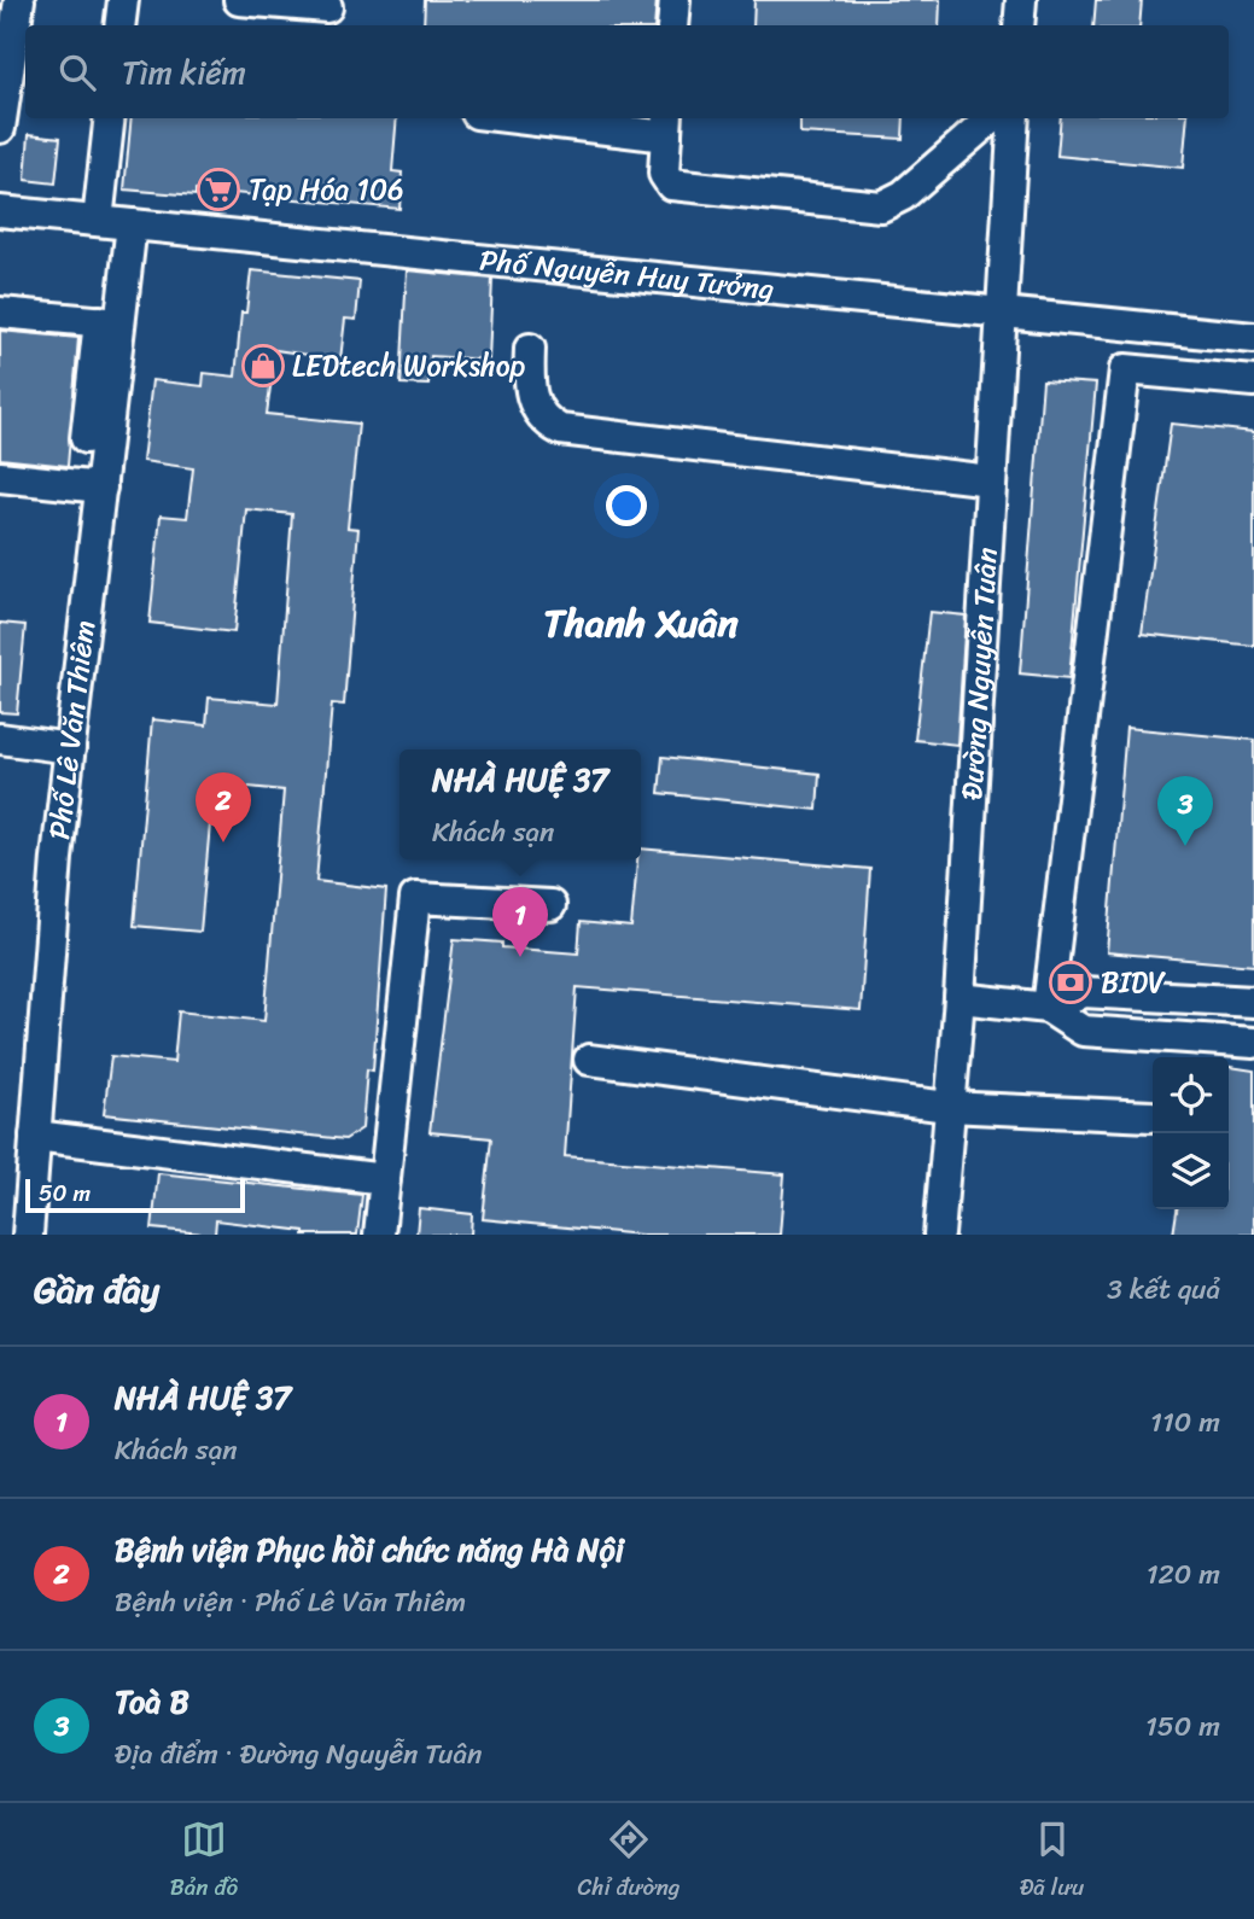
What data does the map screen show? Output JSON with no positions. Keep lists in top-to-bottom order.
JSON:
{
  "streets": {
    "street": ["Phố Nguyễn Huy Tưởng", "Đường Nguyễn Tuân", "Phố Lê Văn Thiêm"]
  },
  "crossings": [
    ["Phố Nguyễn Huy Tưởng", "Đường Nguyễn Tuân"],
    ["Phố Nguyễn Huy Tưởng", "Phố Lê Văn Thiêm"]
  ],
  "districts": ["Thanh Xuân"],
  "places": {
    "supermarket": ["Tạp Hóa 106"],
    "shop": ["LEDtech Workshop"],
    "bank": ["BIDV"]
  },
  "scale_bar": "50 m",
  "page": {
    "search": "Tìm kiếm",
    "popup": ["NHÀ HUỆ 37", "Khách sạn"],
    "pins": ["2", "3", "1"],
    "scale": "50 m",
    "heading": ["Gần đây", "3 kết quả"],
    "list": [
      {
        "mark": "1",
        "name": "NHÀ HUỆ 37",
        "note": "Khách sạn",
        "value": "110 m"
      },
      {
        "mark": "2",
        "name": "Bệnh viện Phục hồi chức năng Hà Nội",
        "note": "Bệnh viện · Phố Lê Văn Thiêm",
        "value": "120 m"
      },
      {
        "mark": "3",
        "name": "Toà B",
        "note": "Địa điểm · Đường Nguyễn Tuân",
        "value": "150 m"
      }
    ],
    "nav": ["Bản đồ", "Chỉ đường", "Đã lưu"]
  }
}
